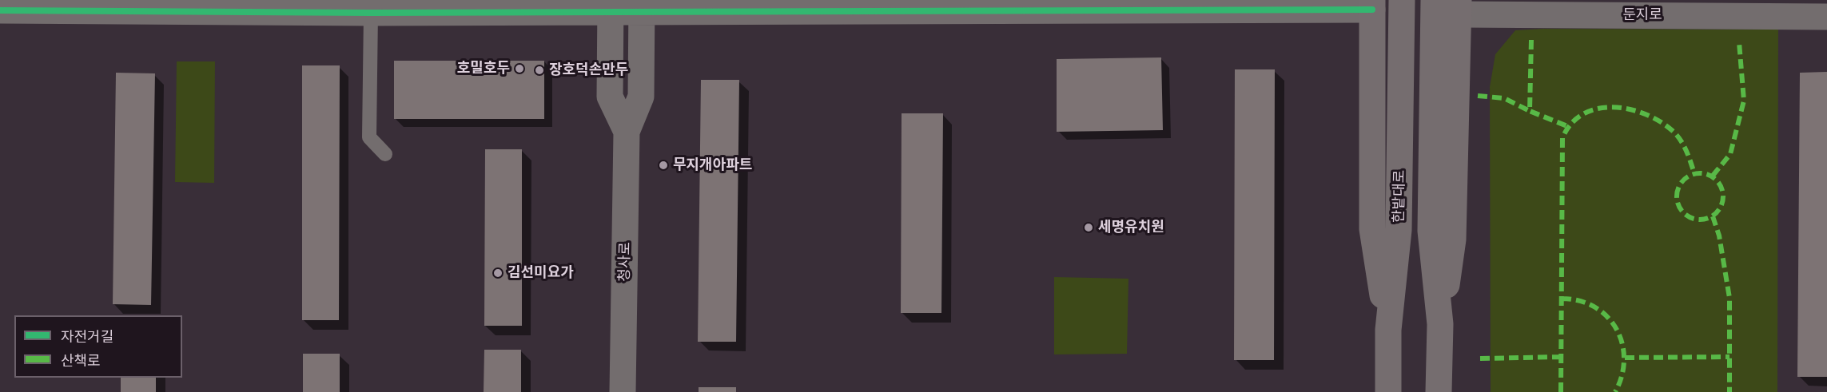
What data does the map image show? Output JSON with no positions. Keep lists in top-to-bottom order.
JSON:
{
  "streets": {
    "main road": ["한밭대로"],
    "street": ["둔지로", "청사로"]
  },
  "places": [
    "호밀호두",
    "장호덕손만두",
    "무지개아파트",
    "세명유치원",
    "김선미요가"
  ],
  "legend": ["자전거길", "산책로"]
}
